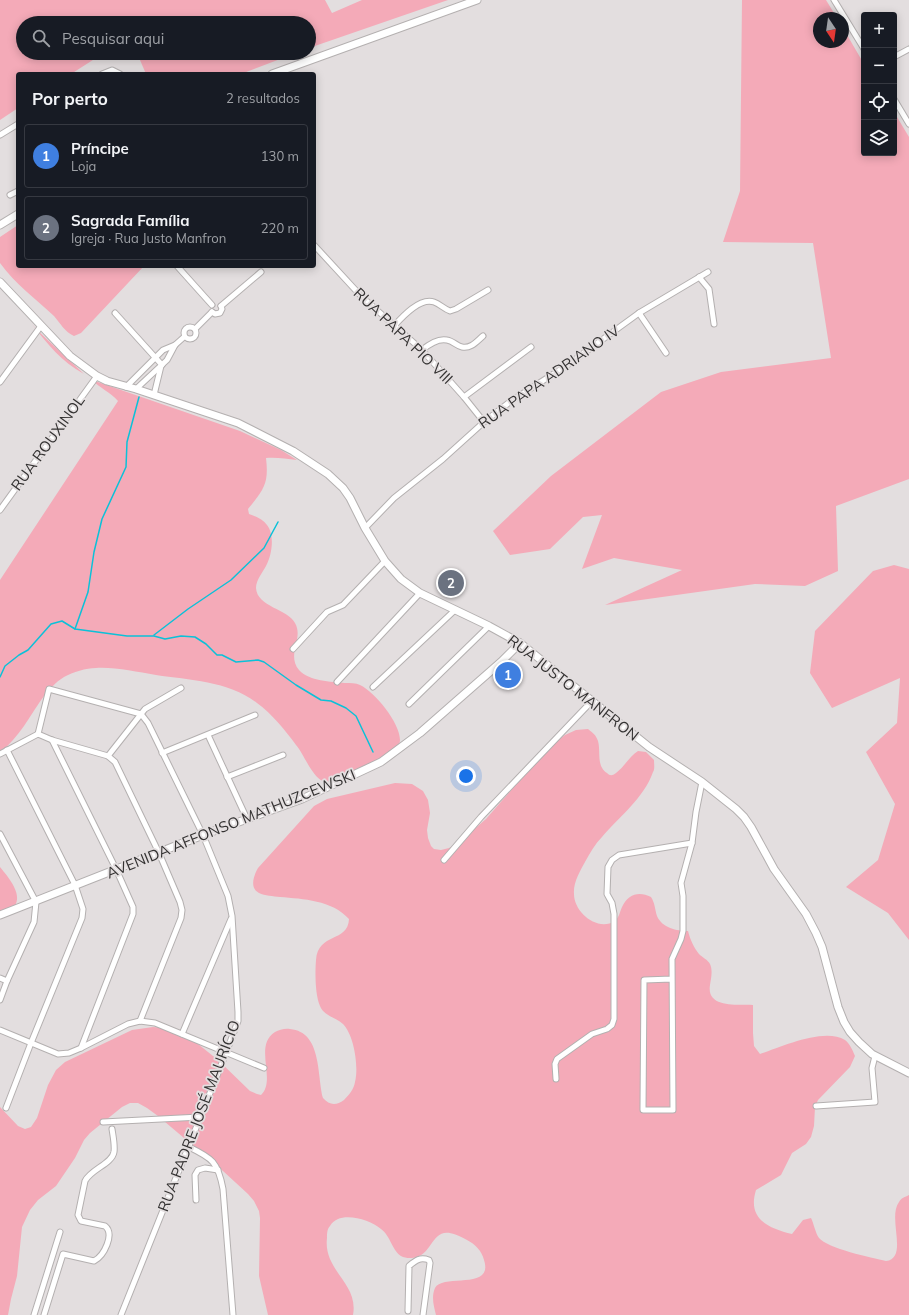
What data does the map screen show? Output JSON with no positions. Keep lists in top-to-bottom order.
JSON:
{
  "streets": {
    "main road": ["RUA JUSTO MANFRON", "AVENIDA AFFONSO MATHUZCEWSKI"],
    "street": [
      "RUA PAPA PIO VIII",
      "RUA PAPA ADRIANO IV",
      "RUA ROUXINOL",
      "RUA PADRE JOSÉ MAURÍCIO"
    ]
  },
  "crossings": [
    ["RUA PAPA PIO VIII", "RUA PAPA ADRIANO IV"],
    ["RUA PAPA ADRIANO IV", "RUA JUSTO MANFRON"],
    ["RUA ROUXINOL", "RUA JUSTO MANFRON"],
    ["RUA JUSTO MANFRON", "AVENIDA AFFONSO MATHUZCEWSKI"],
    ["AVENIDA AFFONSO MATHUZCEWSKI", "RUA PADRE JOSÉ MAURÍCIO"]
  ],
  "north": "bottom",
  "page": {
    "map_buttons": ["+", "−"],
    "search": "Pesquisar aqui",
    "heading": ["Por perto", "2 resultados"],
    "list": [
      {
        "mark": "1",
        "name": "Príncipe",
        "note": "Loja",
        "value": "130 m"
      },
      {
        "mark": "2",
        "name": "Sagrada Família",
        "note": "Igreja · Rua Justo Manfron",
        "value": "220 m"
      }
    ],
    "pins": ["2", "1"]
  }
}
